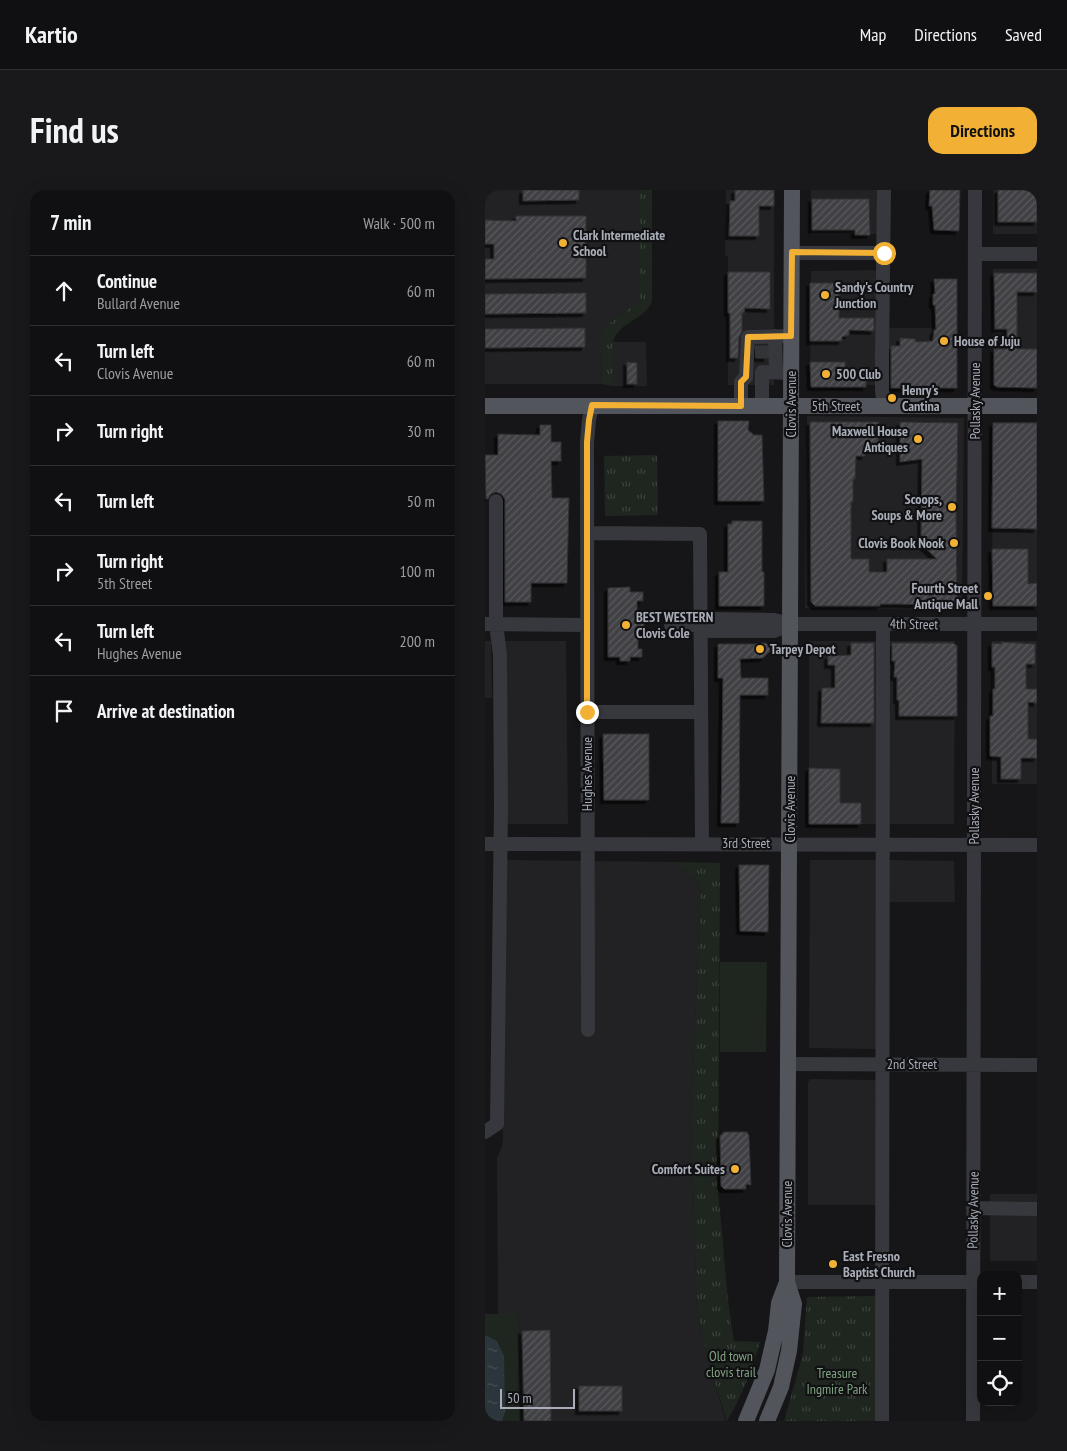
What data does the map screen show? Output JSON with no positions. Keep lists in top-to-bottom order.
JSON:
{
  "streets": {
    "main road": ["Clovis Avenue", "5th Street"],
    "street": [
      "Pollasky Avenue",
      "4th Street",
      "Hughes Avenue",
      "3rd Street",
      "2nd Street"
    ]
  },
  "crossings": [
    ["Pollasky Avenue", "5th Street"],
    ["Pollasky Avenue", "4th Street"],
    ["Pollasky Avenue", "3rd Street"],
    ["Pollasky Avenue", "2nd Street"],
    ["Clovis Avenue", "5th Street"],
    ["Clovis Avenue", "4th Street"],
    ["Clovis Avenue", "3rd Street"],
    ["Clovis Avenue", "2nd Street"],
    ["5th Street", "Hughes Avenue"],
    ["Hughes Avenue", "3rd Street"]
  ],
  "parks": ["Old town clovis trail", "Treasure Ingmire Park"],
  "places": [
    "Clark Intermediate School",
    "Sandy's Country Junction",
    "House of Juju",
    "500 Club",
    "Henry's Cantina",
    "Maxwell House Antiques",
    "Scoops, Soups & More",
    "Clovis Book Nook",
    "Fourth Street Antique Mall",
    "BEST WESTERN Clovis Cole",
    "Tarpey Depot",
    "Comfort Suites",
    "East Fresno Baptist Church"
  ],
  "scale_bar": "50 m",
  "page": {
    "header": "Kartio",
    "nav": ["Map", "Directions", "Saved"],
    "title": "Find us",
    "buttons": "Directions",
    "heading": ["7 min", "Walk · 500 m"],
    "list": [
      ["Continue", "Bullard Avenue", "60 m"],
      ["Turn left", "Clovis Avenue", "60 m"],
      ["Turn right", "30 m"],
      ["Turn left", "50 m"],
      ["Turn right", "5th Street", "100 m"],
      ["Turn left", "Hughes Avenue", "200 m"],
      "Arrive at destination"
    ],
    "map_buttons": ["+", "−"],
    "scale": "50 m"
  }
}
